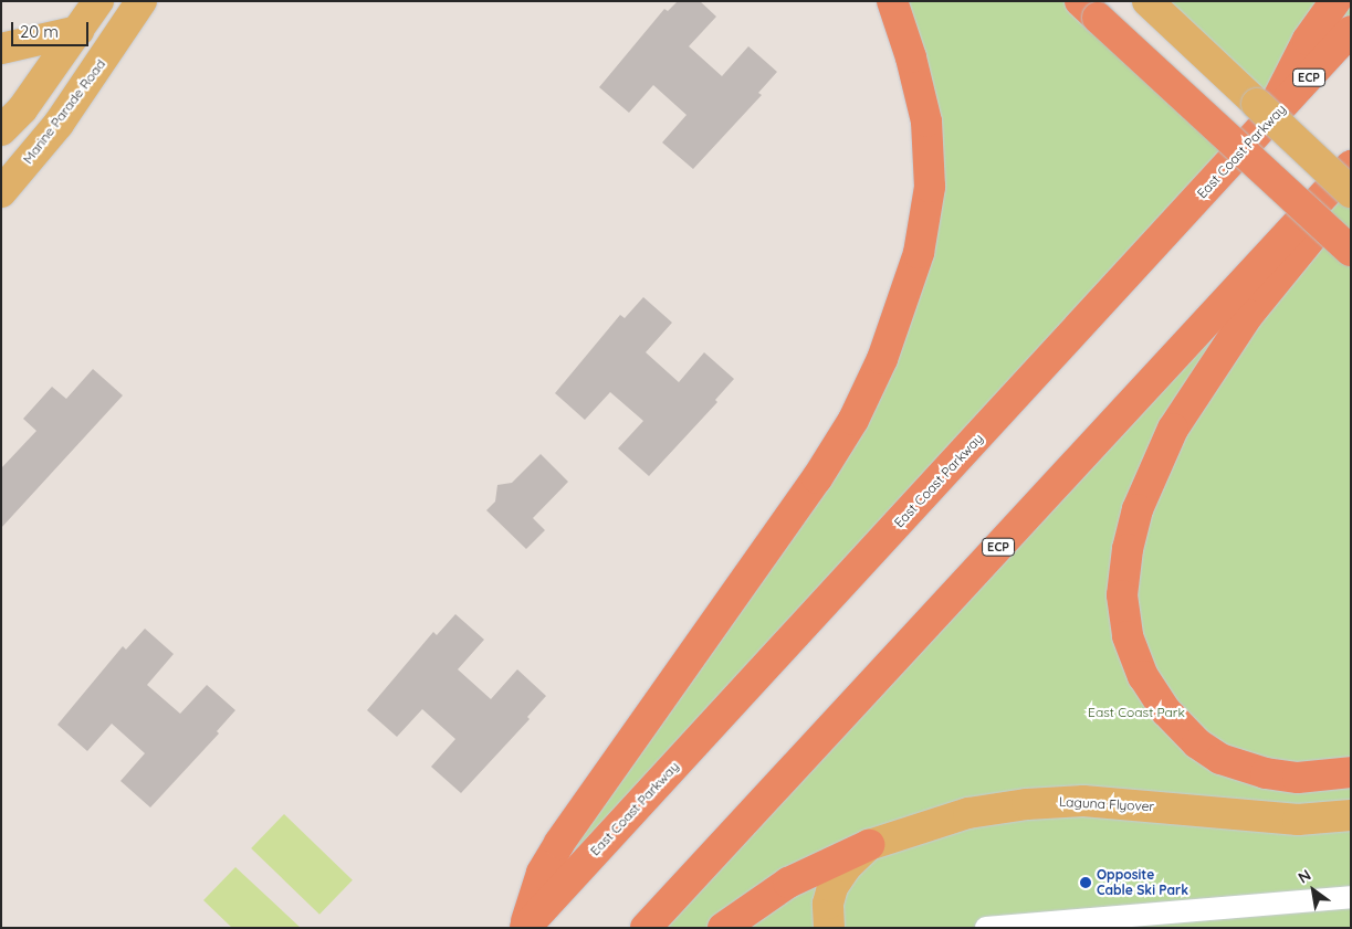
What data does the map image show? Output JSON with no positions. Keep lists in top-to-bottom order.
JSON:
{
  "streets": {
    "highway": ["ECP", "East Coast Parkway"],
    "main road": ["Marine Parade Road", "Laguna Flyover"]
  },
  "parks": ["East Coast Park"],
  "places": ["Opposite Cable Ski Park"],
  "scale_bar": "20 m",
  "north": "top left"
}
